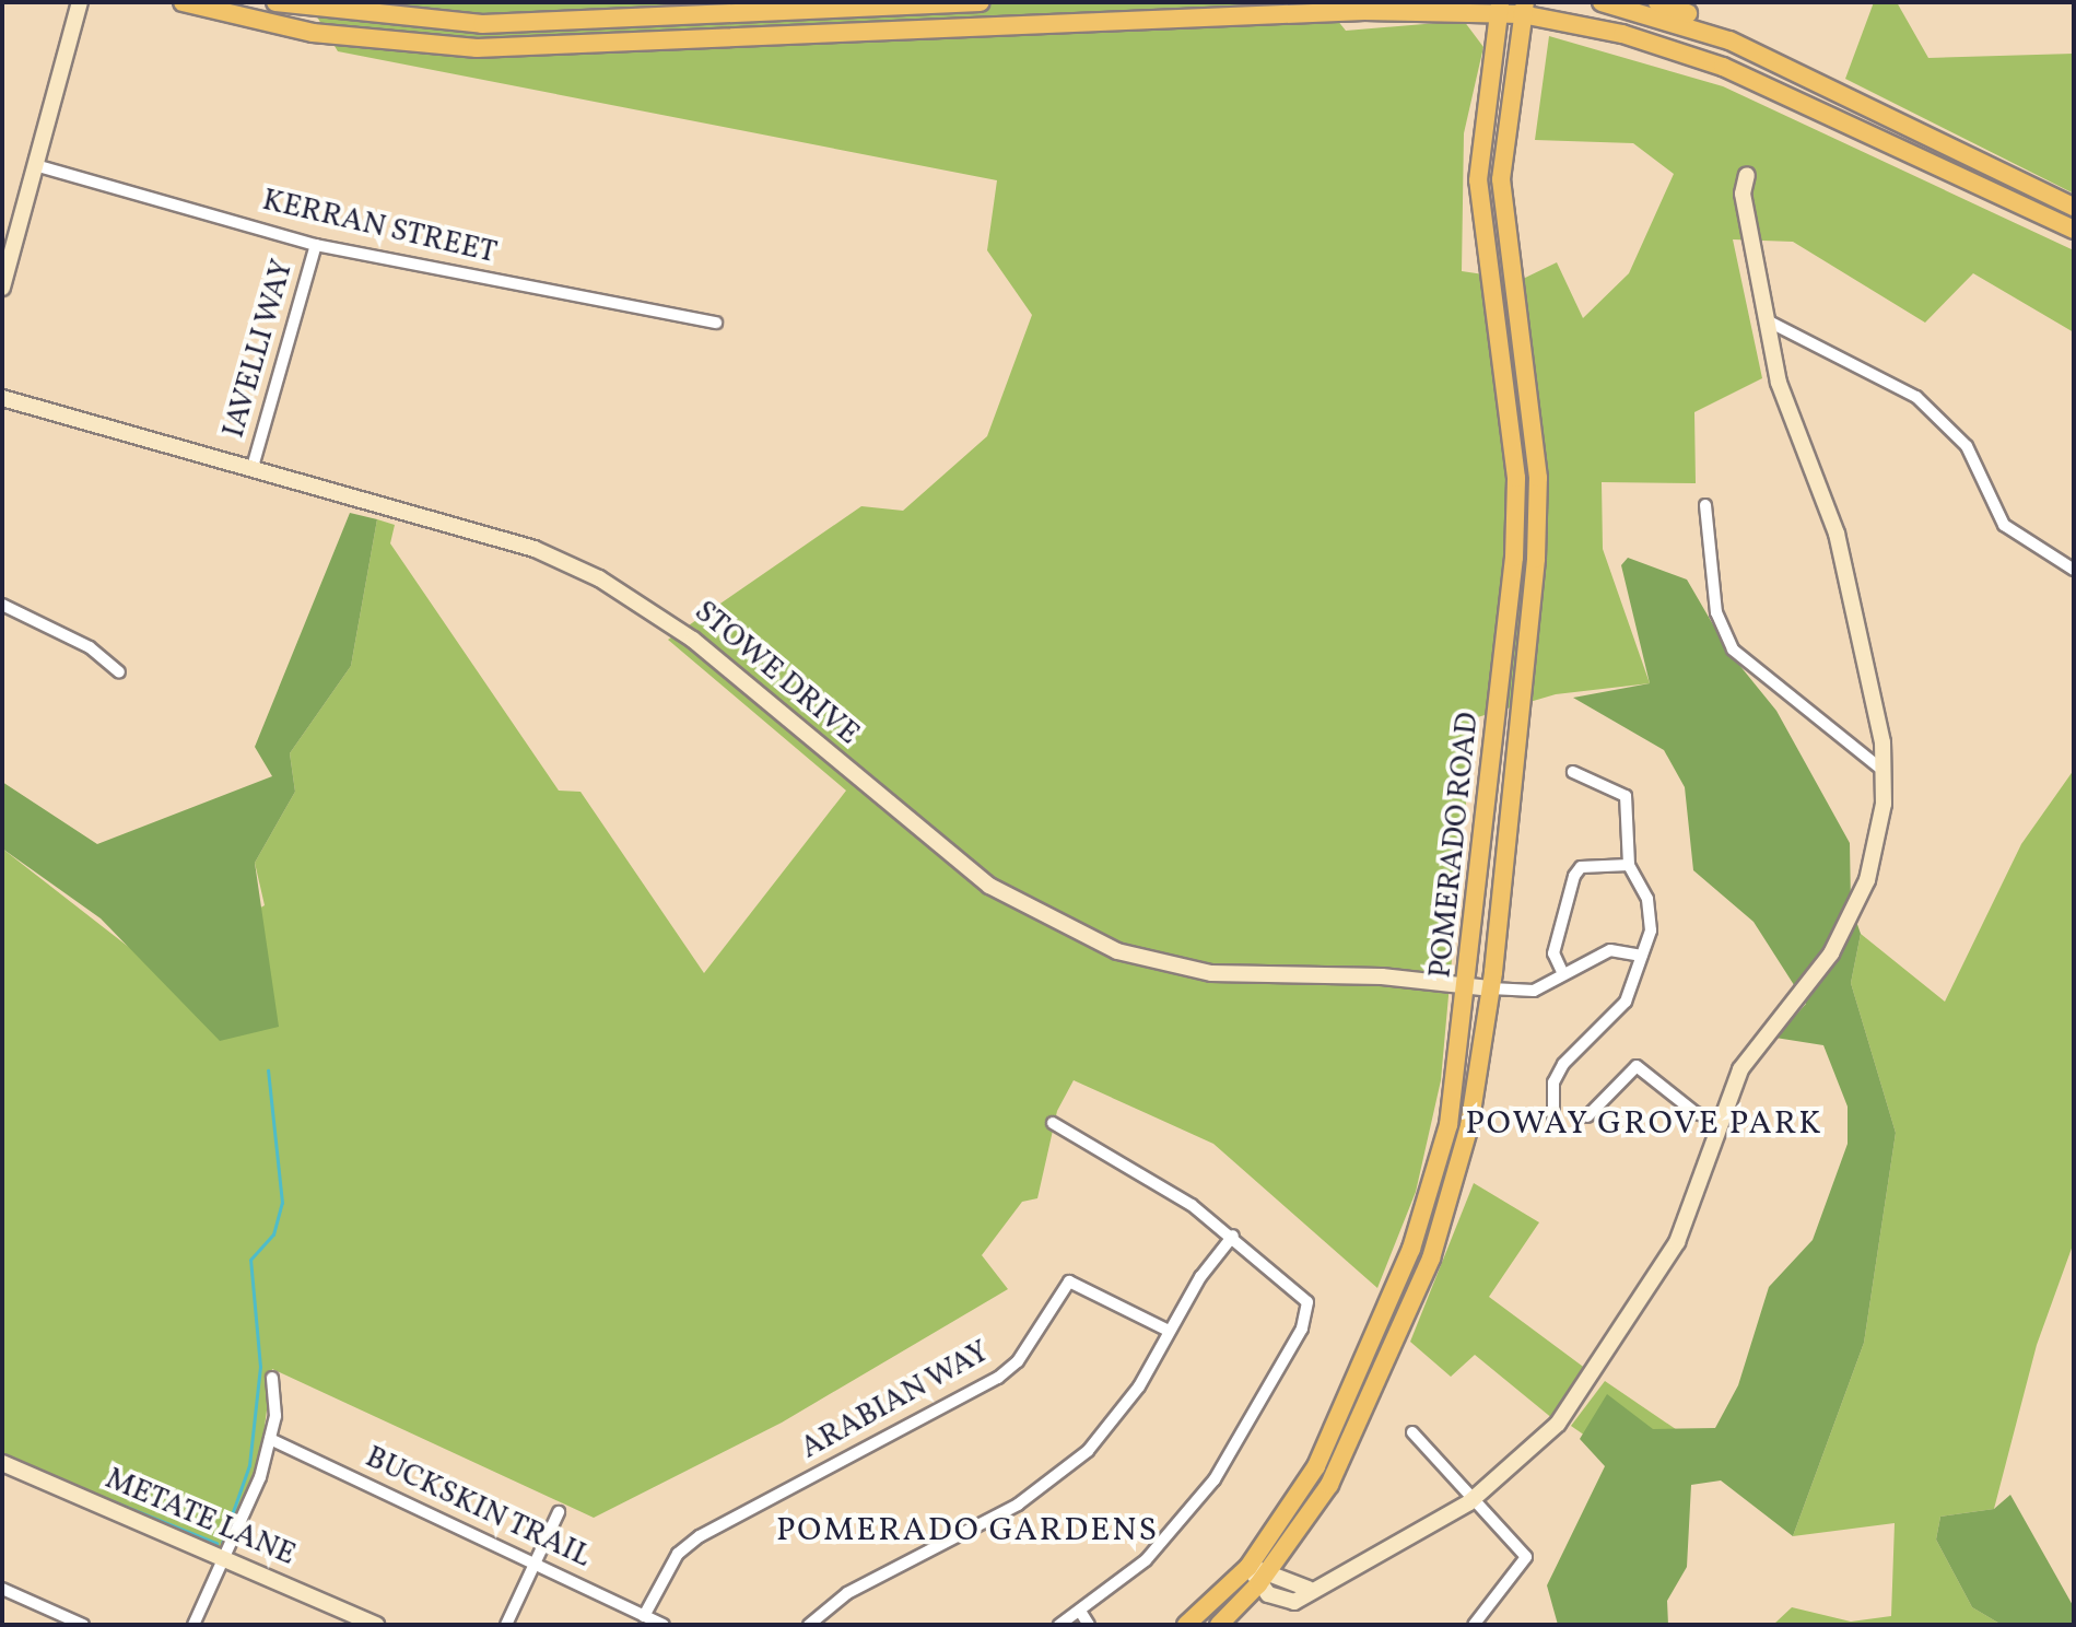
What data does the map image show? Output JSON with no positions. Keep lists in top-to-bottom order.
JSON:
{
  "streets": {
    "main road": ["POMERADO ROAD"],
    "street": [
      "KERRAN STREET",
      "IAVELLI WAY",
      "STOWE DRIVE",
      "ARABIAN WAY",
      "BUCKSKIN TRAIL",
      "METATE LANE"
    ]
  },
  "crossings": [
    ["KERRAN STREET", "IAVELLI WAY"],
    ["IAVELLI WAY", "STOWE DRIVE"],
    ["STOWE DRIVE", "POMERADO ROAD"],
    ["ARABIAN WAY", "BUCKSKIN TRAIL"]
  ],
  "districts": ["POWAY GROVE PARK", "POMERADO GARDENS"]
}
